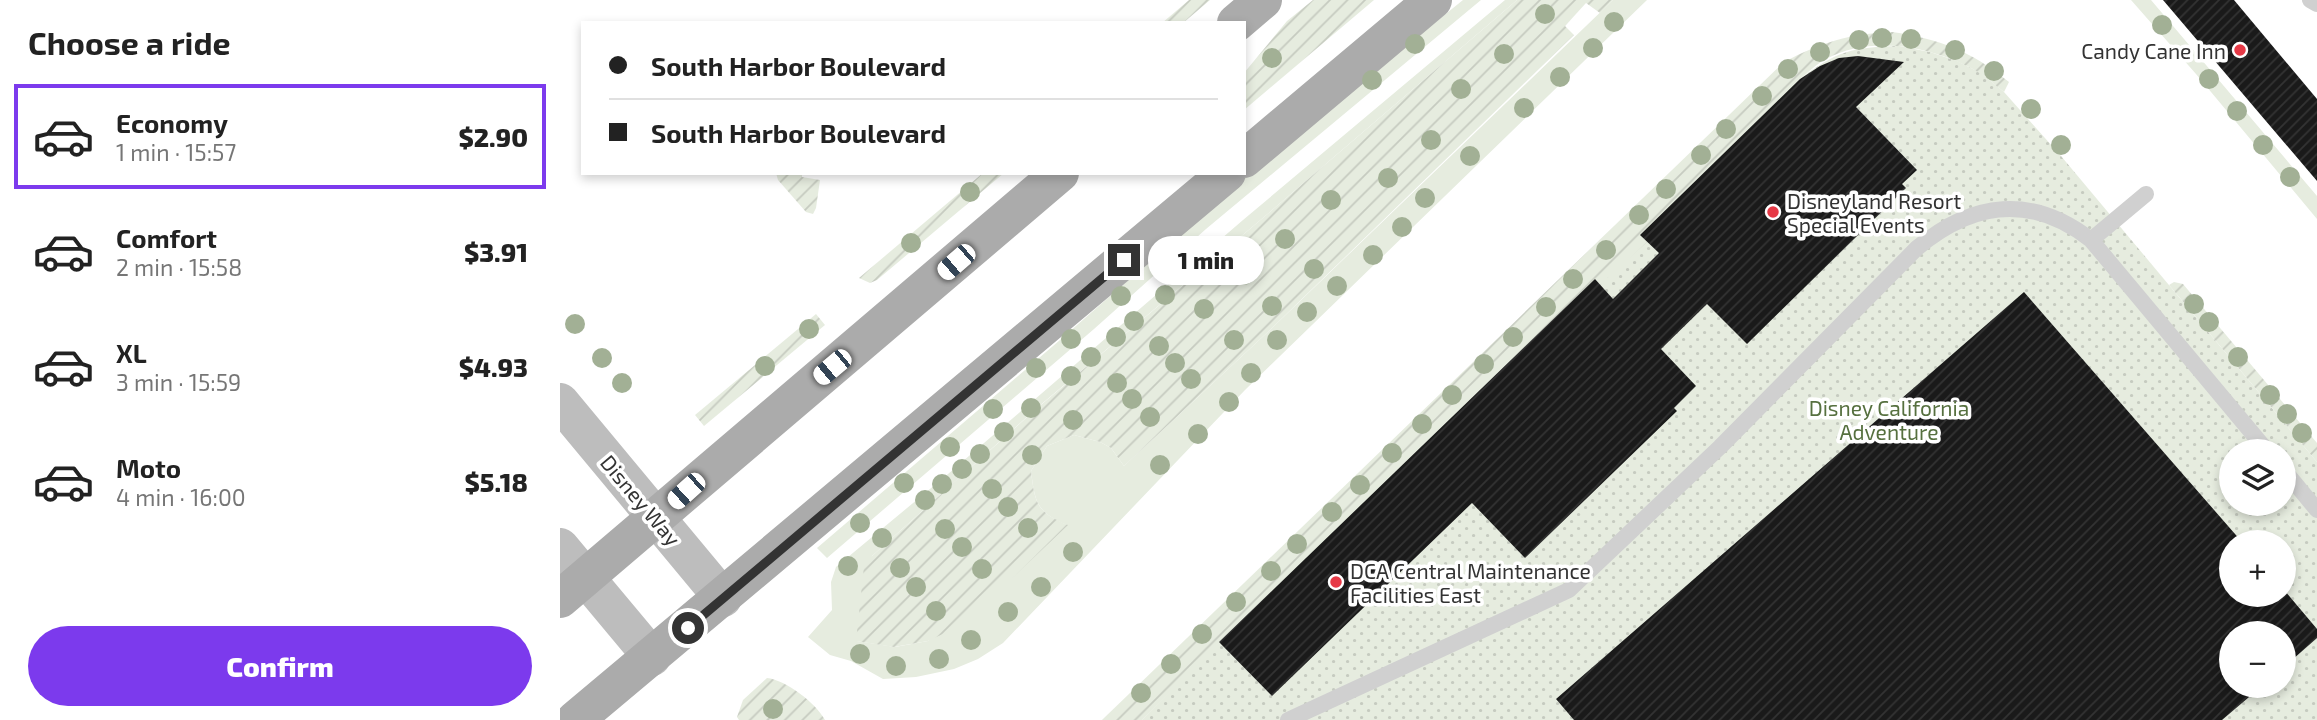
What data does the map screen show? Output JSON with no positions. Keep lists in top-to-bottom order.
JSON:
{
  "streets": {
    "main road": ["Disney Way"]
  },
  "parks": ["Disney California Adventure"],
  "places": ["Candy Cane Inn", "Disneyland Resort Special Events", "DCA Central Maintenance Facilities East"],
  "page": {
    "heading": "Choose a ride",
    "banner": ["South Harbor Boulevard", "South Harbor Boulevard"],
    "list": [
      {
        "name": "Economy",
        "note": "1 min · 15:57",
        "value": "$2.90"
      },
      {
        "name": "Comfort",
        "note": "2 min · 15:58",
        "value": "$3.91"
      },
      {
        "name": "XL",
        "note": "3 min · 15:59",
        "value": "$4.93"
      },
      {
        "name": "Moto",
        "note": "4 min · 16:00",
        "value": "$5.18"
      }
    ],
    "bubble": "1 min",
    "map_buttons": ["+", "−"],
    "buttons": "Confirm"
  }
}
